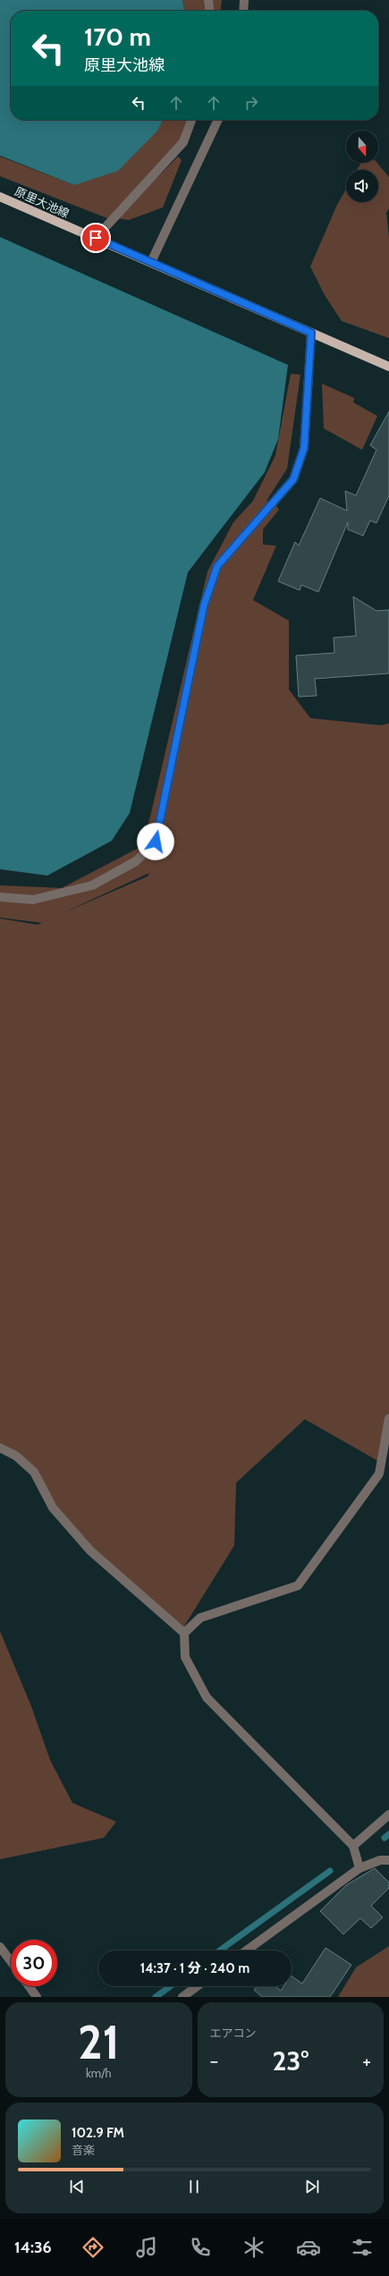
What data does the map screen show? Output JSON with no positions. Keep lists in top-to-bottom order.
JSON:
{
  "streets": {
    "main road": ["原里大池線"]
  },
  "north": "bottom",
  "page": {
    "turn": ["170 m", "原里大池線"],
    "limit": "30",
    "trip": "14:37 · 1 分 · 240 m",
    "tile": [
      ["21", "km/h"],
      "エアコン"
    ],
    "heat": ["−", "23°", "+"],
    "song": ["102.9 FM", "音楽"],
    "tabs": "14:36"
  }
}
